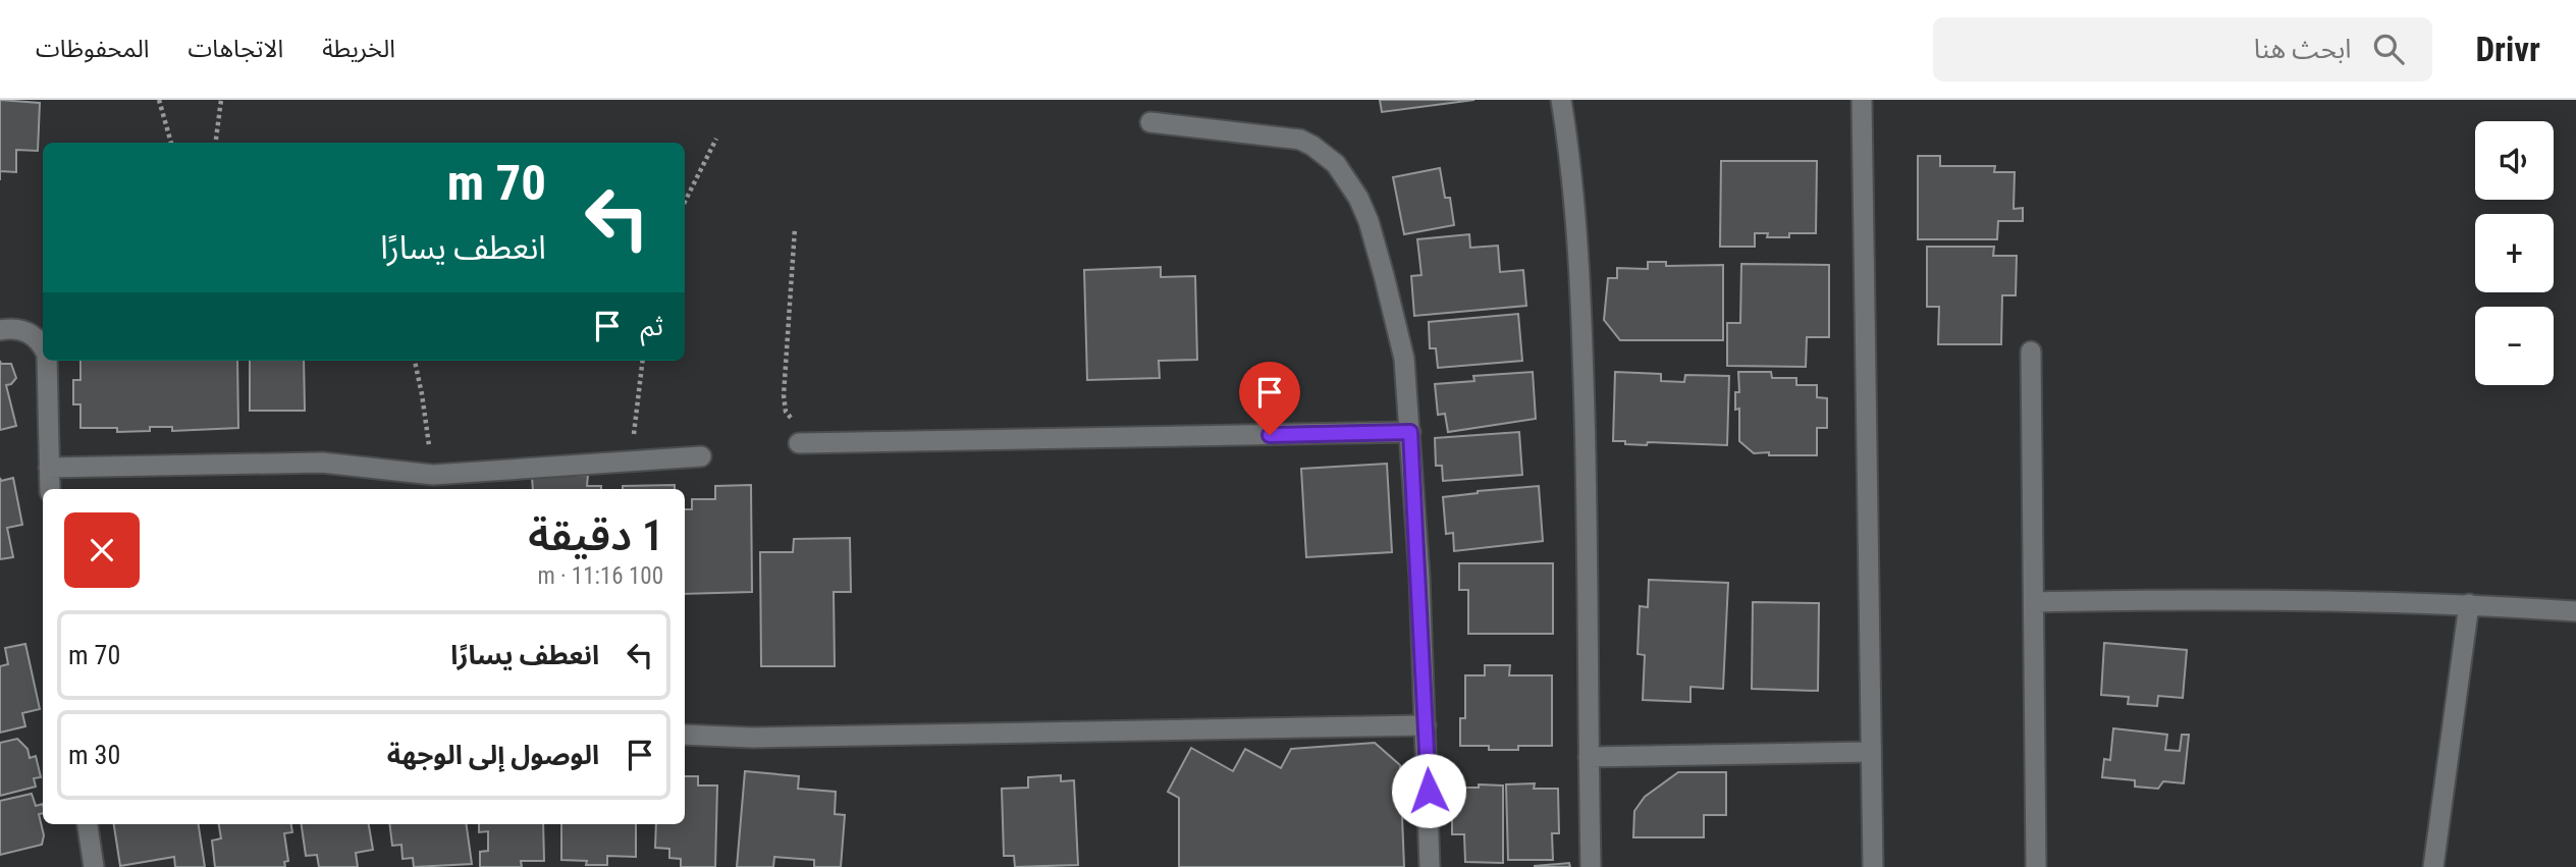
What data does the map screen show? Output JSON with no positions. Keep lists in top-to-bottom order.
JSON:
{
  "page": {
    "header": "Drivr",
    "search": "ابحث هنا",
    "nav": ["الخريطة", "الاتجاهات", "المحفوظات"],
    "map_buttons": ["+", "−"],
    "turn": ["70 m", "انعطف يسارًا"],
    "then": "ثم",
    "heading": ["1 دقيقة", "100 m · 11:16"],
    "list": [
      {
        "name": "انعطف يسارًا",
        "value": "70 m"
      },
      {
        "name": "الوصول إلى الوجهة",
        "value": "30 m"
      }
    ]
  }
}
